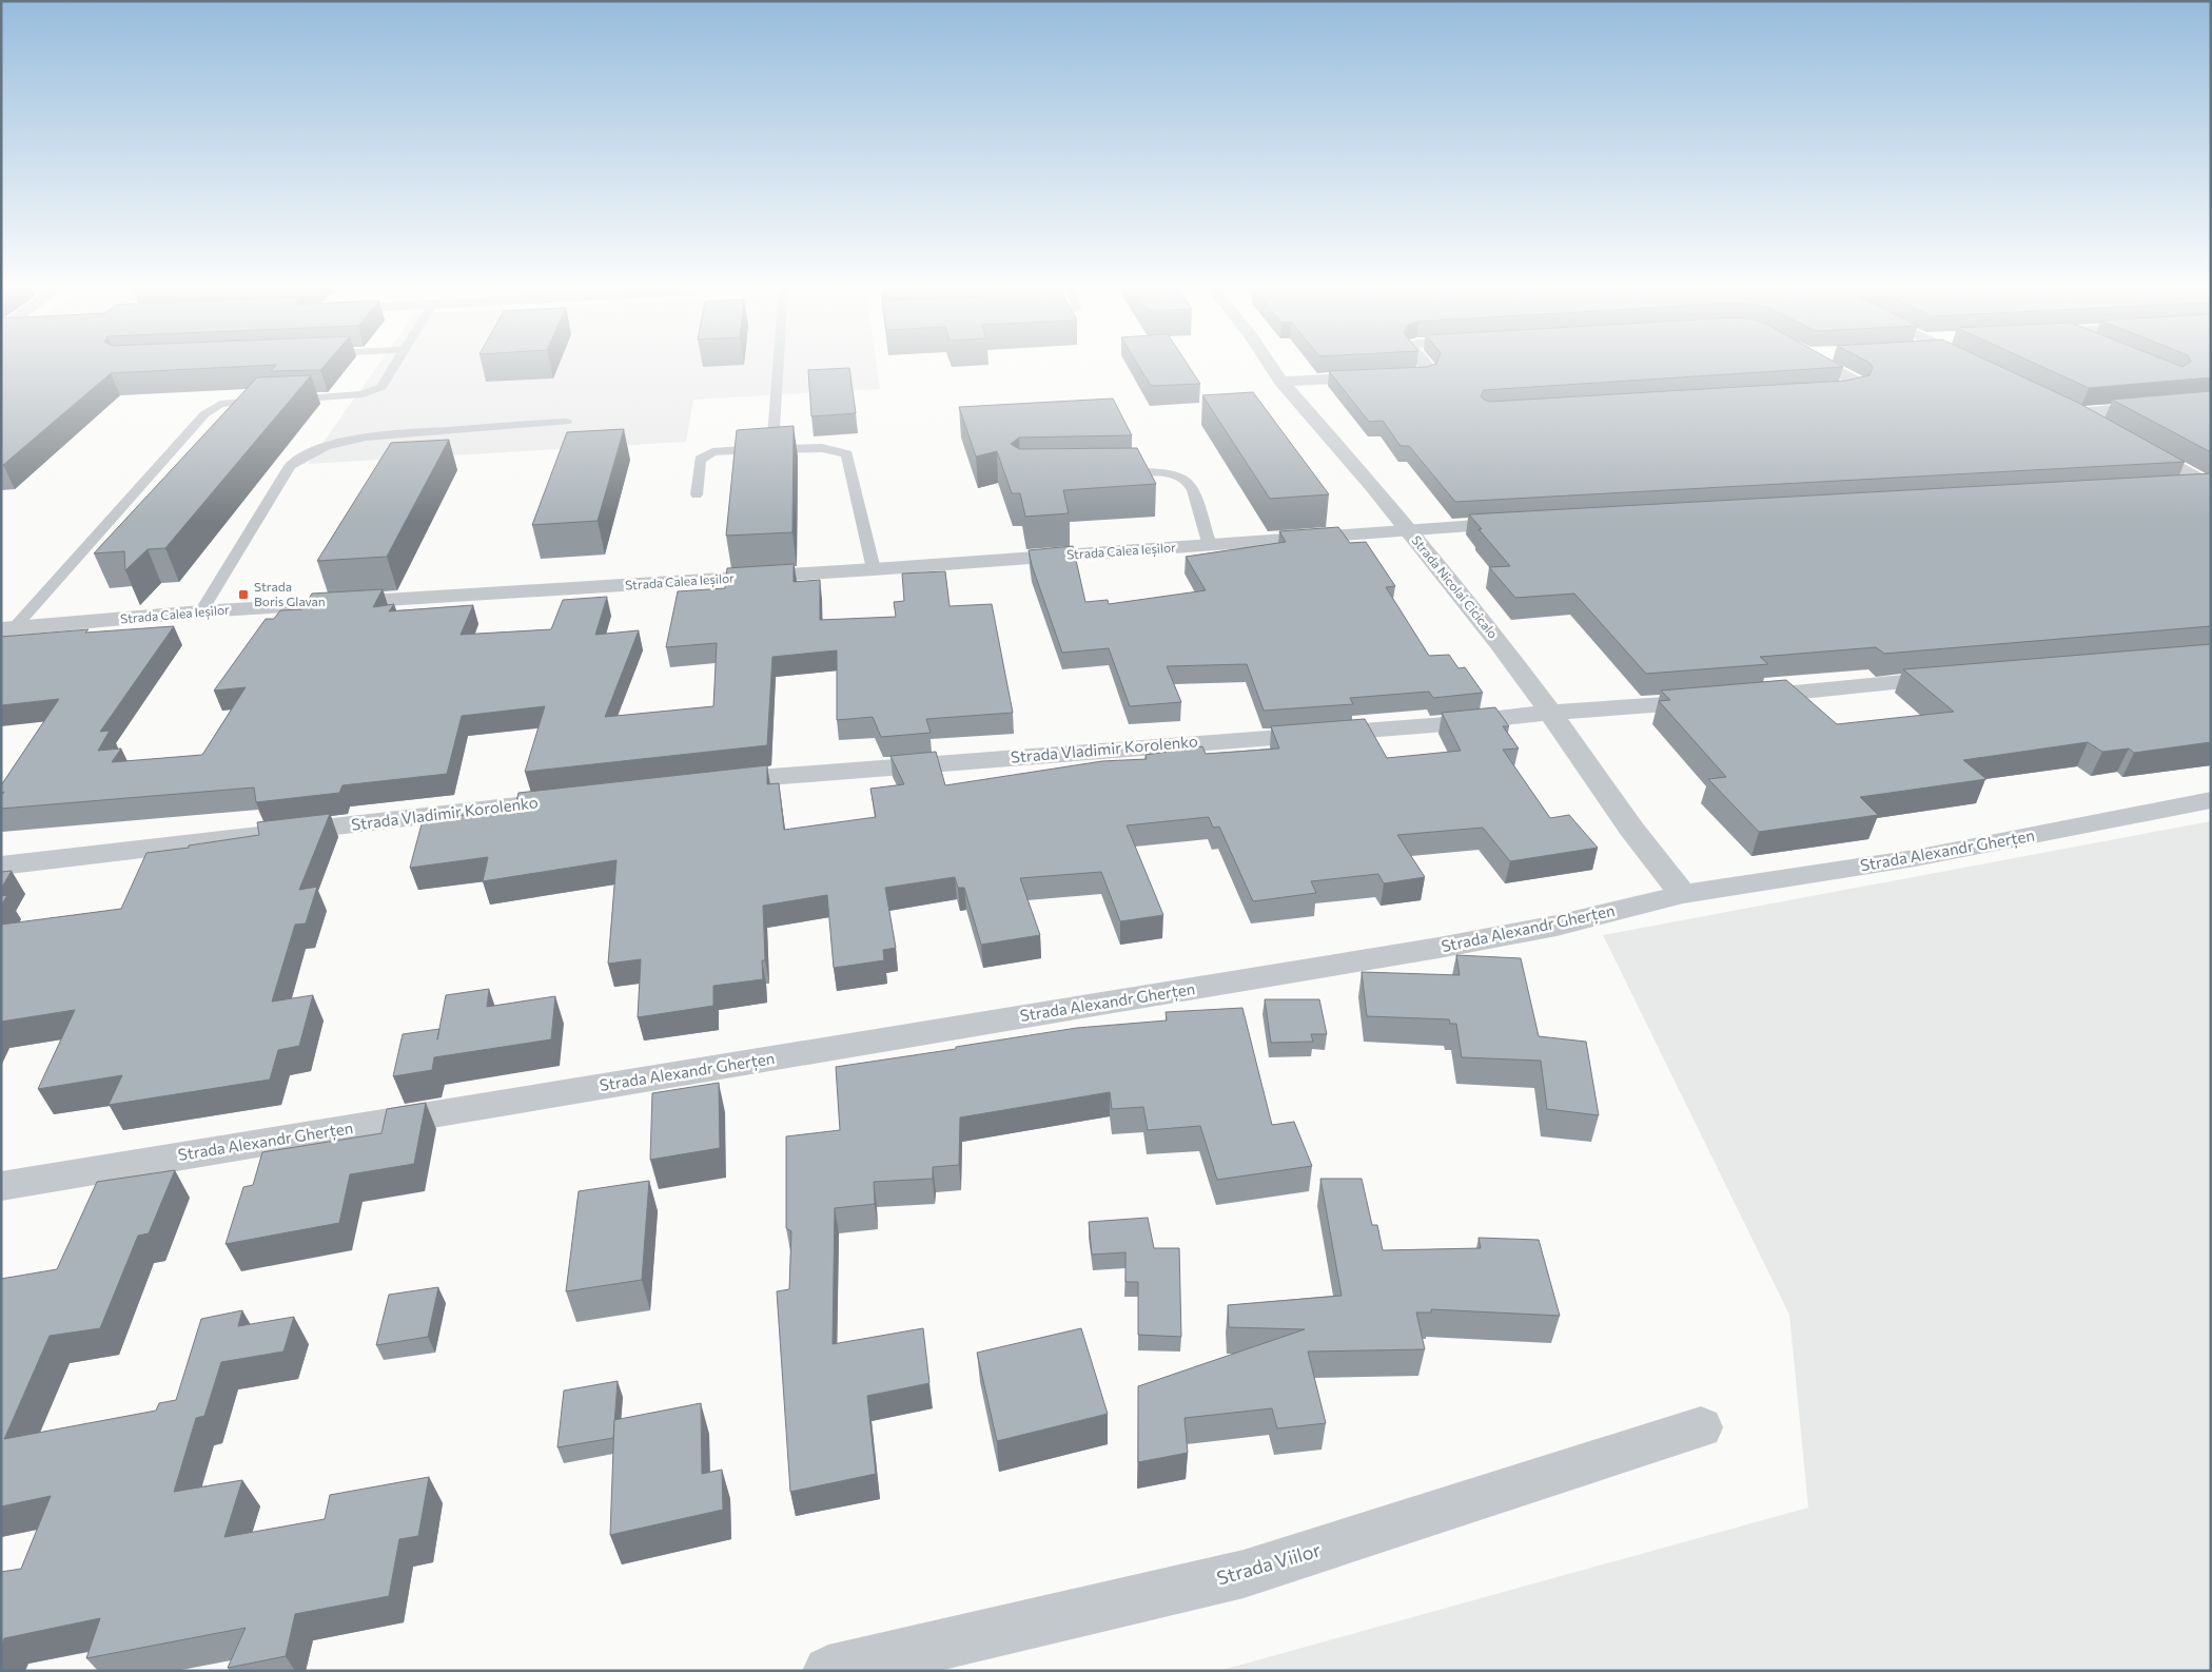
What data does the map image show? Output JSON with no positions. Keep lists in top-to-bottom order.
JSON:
{
  "streets": {
    "street": [
      "Strada Calea Ieșilor",
      "Strada Nicolai Cicicalo",
      "Strada Vladimir Korolenko",
      "Strada Alexandr Gherțen",
      "Strada Viilor"
    ]
  },
  "crossings": [
    ["Strada Calea Ieșilor", "Strada Nicolai Cicicalo"],
    ["Strada Nicolai Cicicalo", "Strada Vladimir Korolenko"],
    ["Strada Nicolai Cicicalo", "Strada Alexandr Gherțen"]
  ],
  "places": {
    "transit": ["Strada Boris Glavan"]
  }
}
